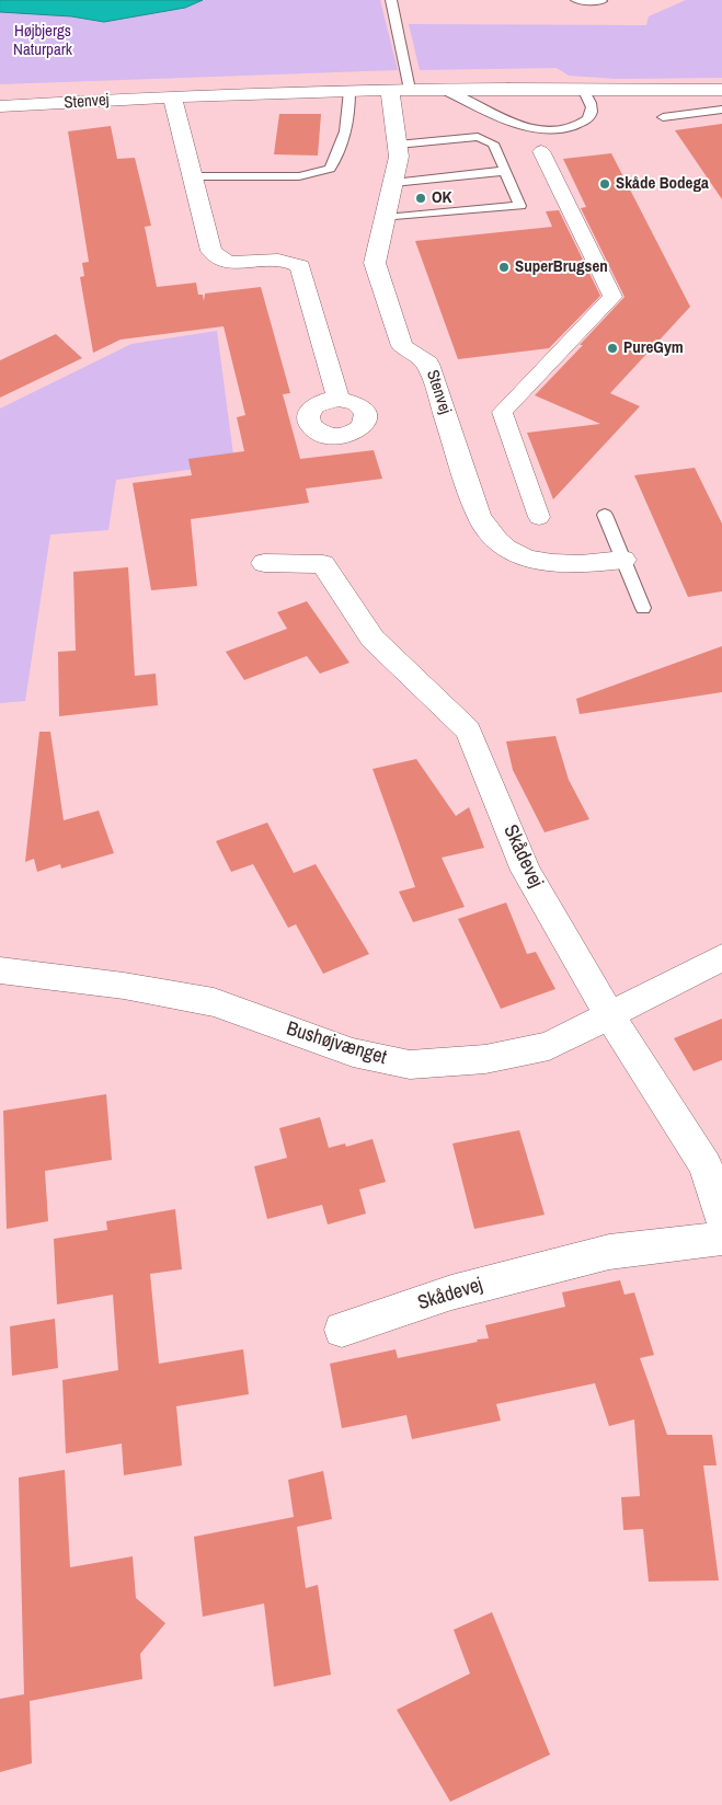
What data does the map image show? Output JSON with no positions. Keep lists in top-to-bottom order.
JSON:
{
  "streets": {
    "street": ["Stenvej", "Skådevej", "Bushøjvænget"]
  },
  "crossings": [
    ["Skådevej", "Bushøjvænget"]
  ],
  "parks": ["Højbjergs Naturpark"],
  "places": [
    "Skåde Bodega",
    "OK",
    "SuperBrugsen",
    "PureGym"
  ]
}
